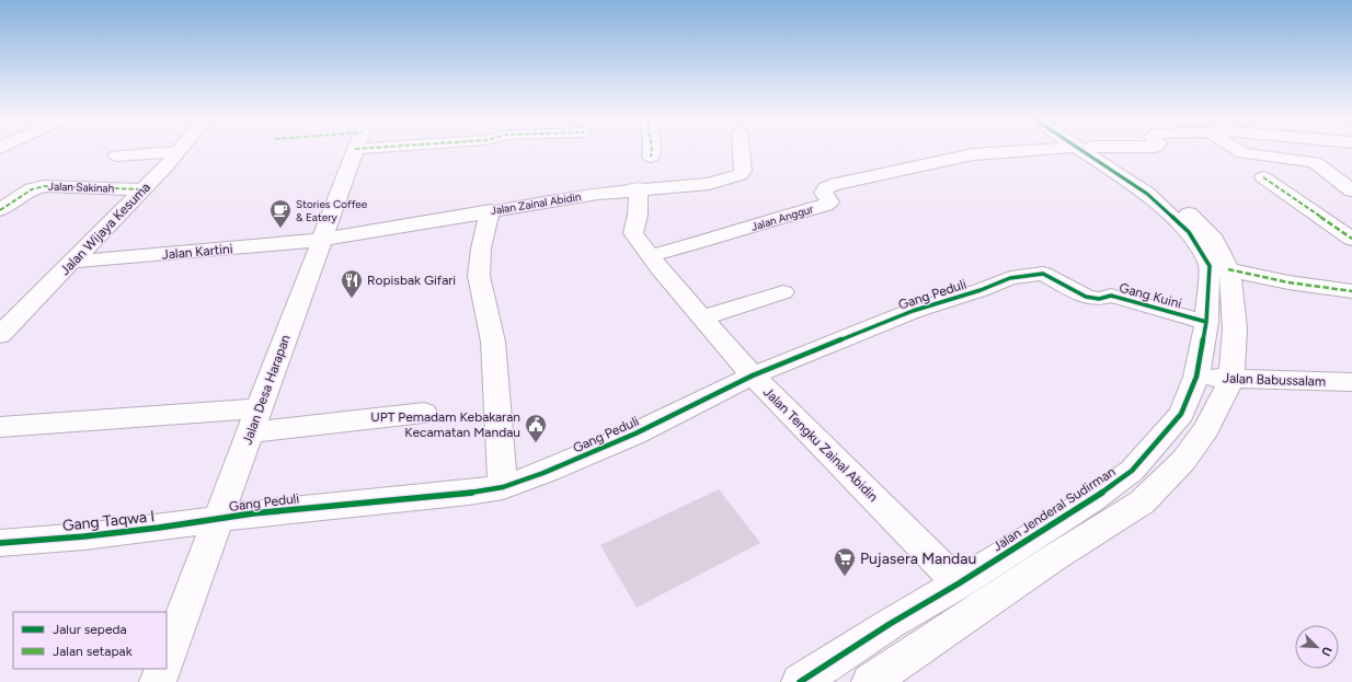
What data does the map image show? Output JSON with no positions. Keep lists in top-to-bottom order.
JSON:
{
  "streets": {
    "street": [
      "Jalan Sakinah",
      "Jalan Zainal Abidin",
      "Jalan Anggur",
      "Jalan Wijaya Kesuma",
      "Jalan Kartini",
      "Gang Peduli",
      "Gang Kuini",
      "Jalan Babussalam",
      "Jalan Desa Harapan",
      "Jalan Tengku Zainal Abidin",
      "Jalan Jenderal Sudirman",
      "Gang Taqwa I"
    ]
  },
  "crossings": [
    ["Jalan Sakinah", "Jalan Wijaya Kesuma"],
    ["Jalan Zainal Abidin", "Jalan Kartini"],
    ["Jalan Zainal Abidin", "Jalan Desa Harapan"],
    ["Jalan Zainal Abidin", "Jalan Tengku Zainal Abidin"],
    ["Jalan Anggur", "Jalan Tengku Zainal Abidin"],
    ["Jalan Wijaya Kesuma", "Jalan Kartini"],
    ["Jalan Kartini", "Jalan Desa Harapan"],
    ["Gang Peduli", "Gang Kuini"],
    ["Gang Peduli", "Jalan Desa Harapan"],
    ["Gang Peduli", "Jalan Tengku Zainal Abidin"],
    ["Gang Peduli", "Gang Taqwa I"],
    ["Gang Kuini", "Jalan Jenderal Sudirman"],
    ["Jalan Babussalam", "Jalan Jenderal Sudirman"],
    ["Jalan Desa Harapan", "Gang Taqwa I"],
    ["Jalan Tengku Zainal Abidin", "Jalan Jenderal Sudirman"]
  ],
  "places": {
    "cafe": ["Stories Coffee & Eatery"],
    "restaurant": ["Ropisbak Gifari"],
    "public building": ["UPT Pemadam Kebakaran Kecamatan Mandau"],
    "supermarket": ["Pujasera Mandau"]
  },
  "legend": ["Jalur sepeda", "Jalan setapak"],
  "north": "bottom right"
}
